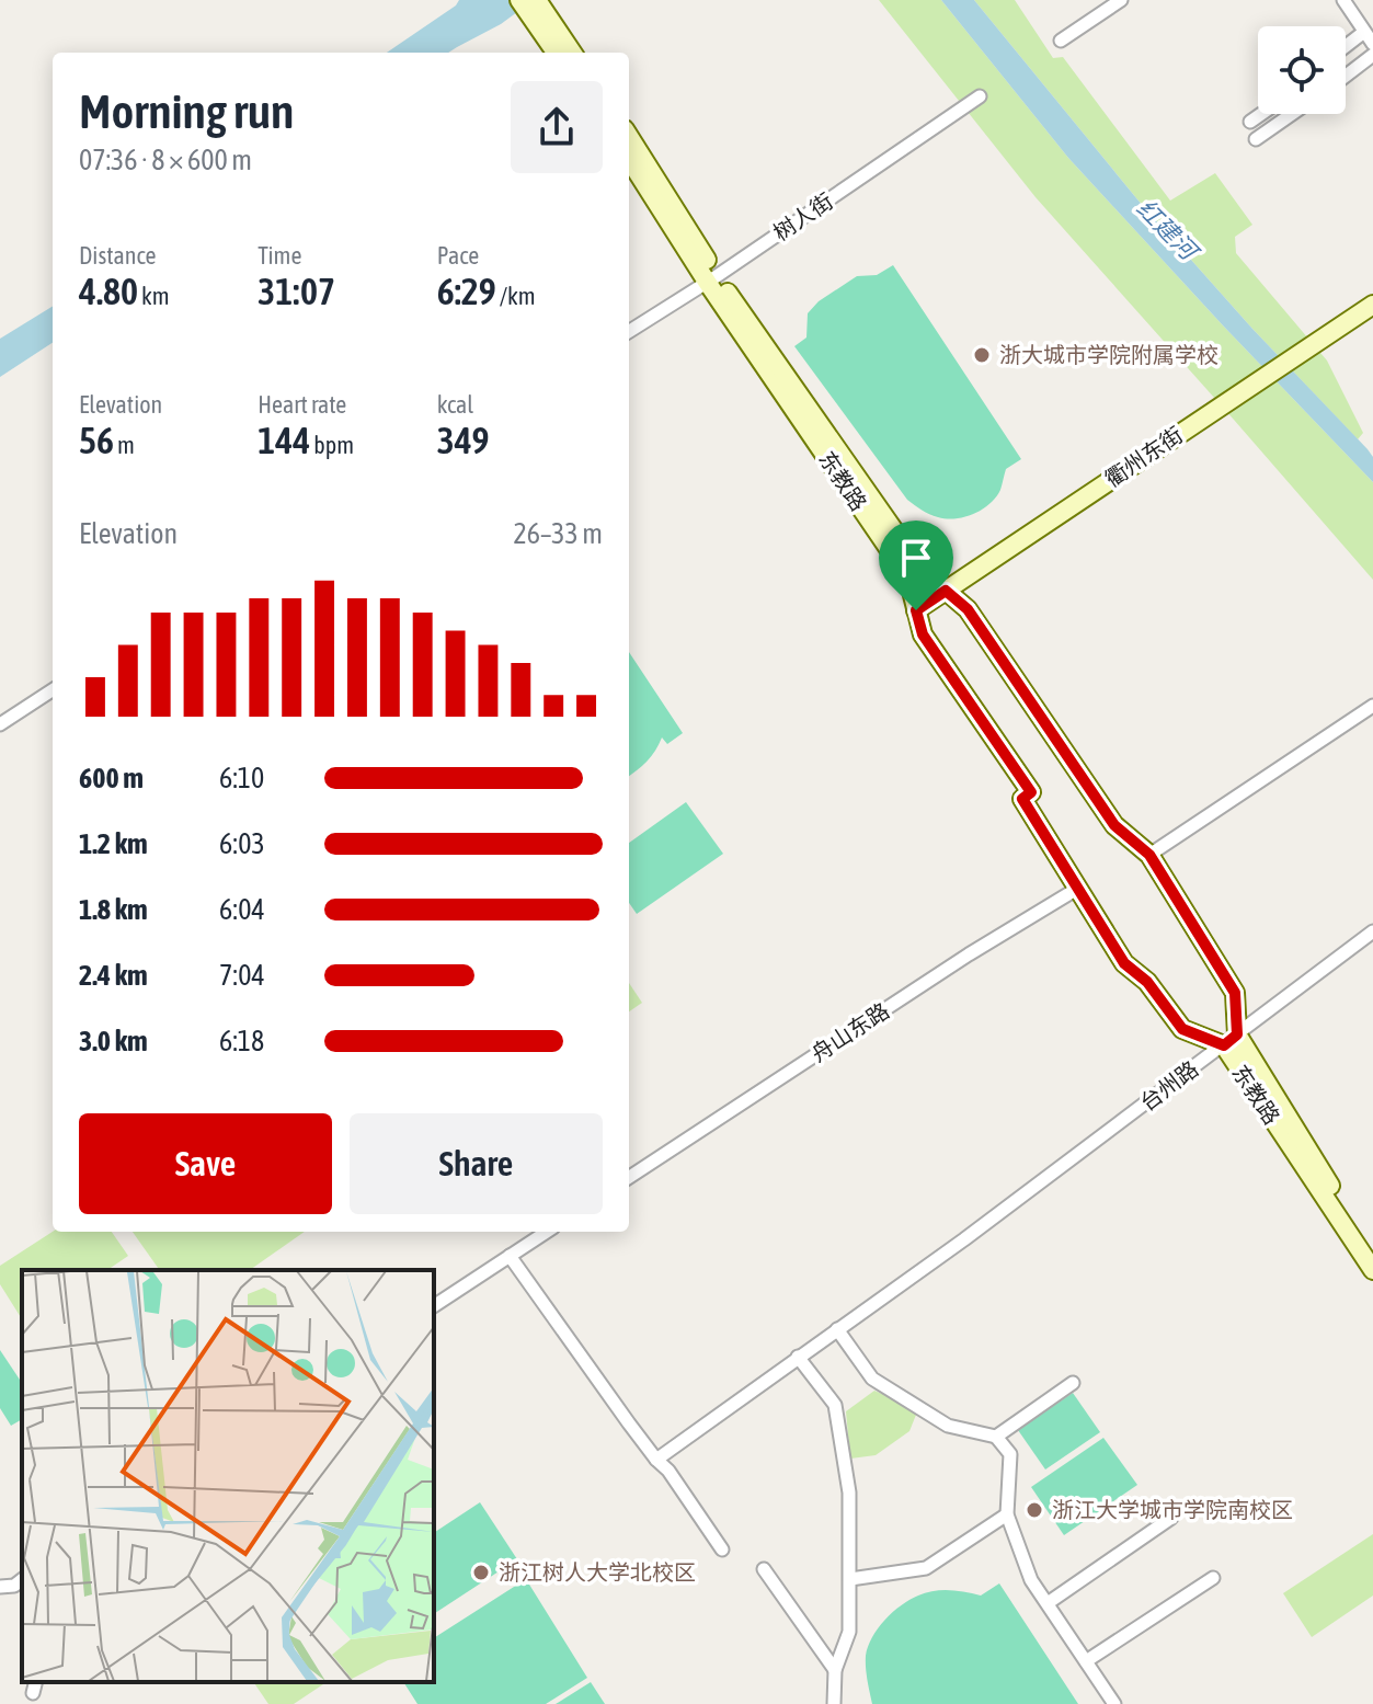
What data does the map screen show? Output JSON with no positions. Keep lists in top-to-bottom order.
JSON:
{
  "streets": {
    "street": [
      "树人街",
      "衢州东街",
      "东教路",
      "舟山东路",
      "台州路"
    ]
  },
  "crossings": [
    ["树人街", "东教路"],
    ["衢州东街", "东教路"],
    ["东教路", "舟山东路"],
    ["东教路", "台州路"]
  ],
  "water": ["红建河"],
  "places": ["浙大城市学院附属学校", "浙江大学城市学院南校区", "浙江树人大学北校区"],
  "page": {
    "heading": ["Morning run", "07:36 · 8 × 600 m"],
    "stats": [
      ["Distance", "4.80 km"],
      ["Time", "31:07"],
      ["Pace", "6:29 /km"],
      ["Elevation", "56 m"],
      ["Heart rate", "144 bpm"],
      ["kcal", "349"]
    ],
    "chart": ["Elevation", "26–33 m"],
    "list": [
      {
        "name": "600 m",
        "note": "6:10"
      },
      {
        "name": "1.2 km",
        "note": "6:03"
      },
      {
        "name": "1.8 km",
        "note": "6:04"
      },
      {
        "name": "2.4 km",
        "note": "7:04"
      },
      {
        "name": "3.0 km",
        "note": "6:18"
      }
    ],
    "buttons": ["Save", "Share"]
  }
}
